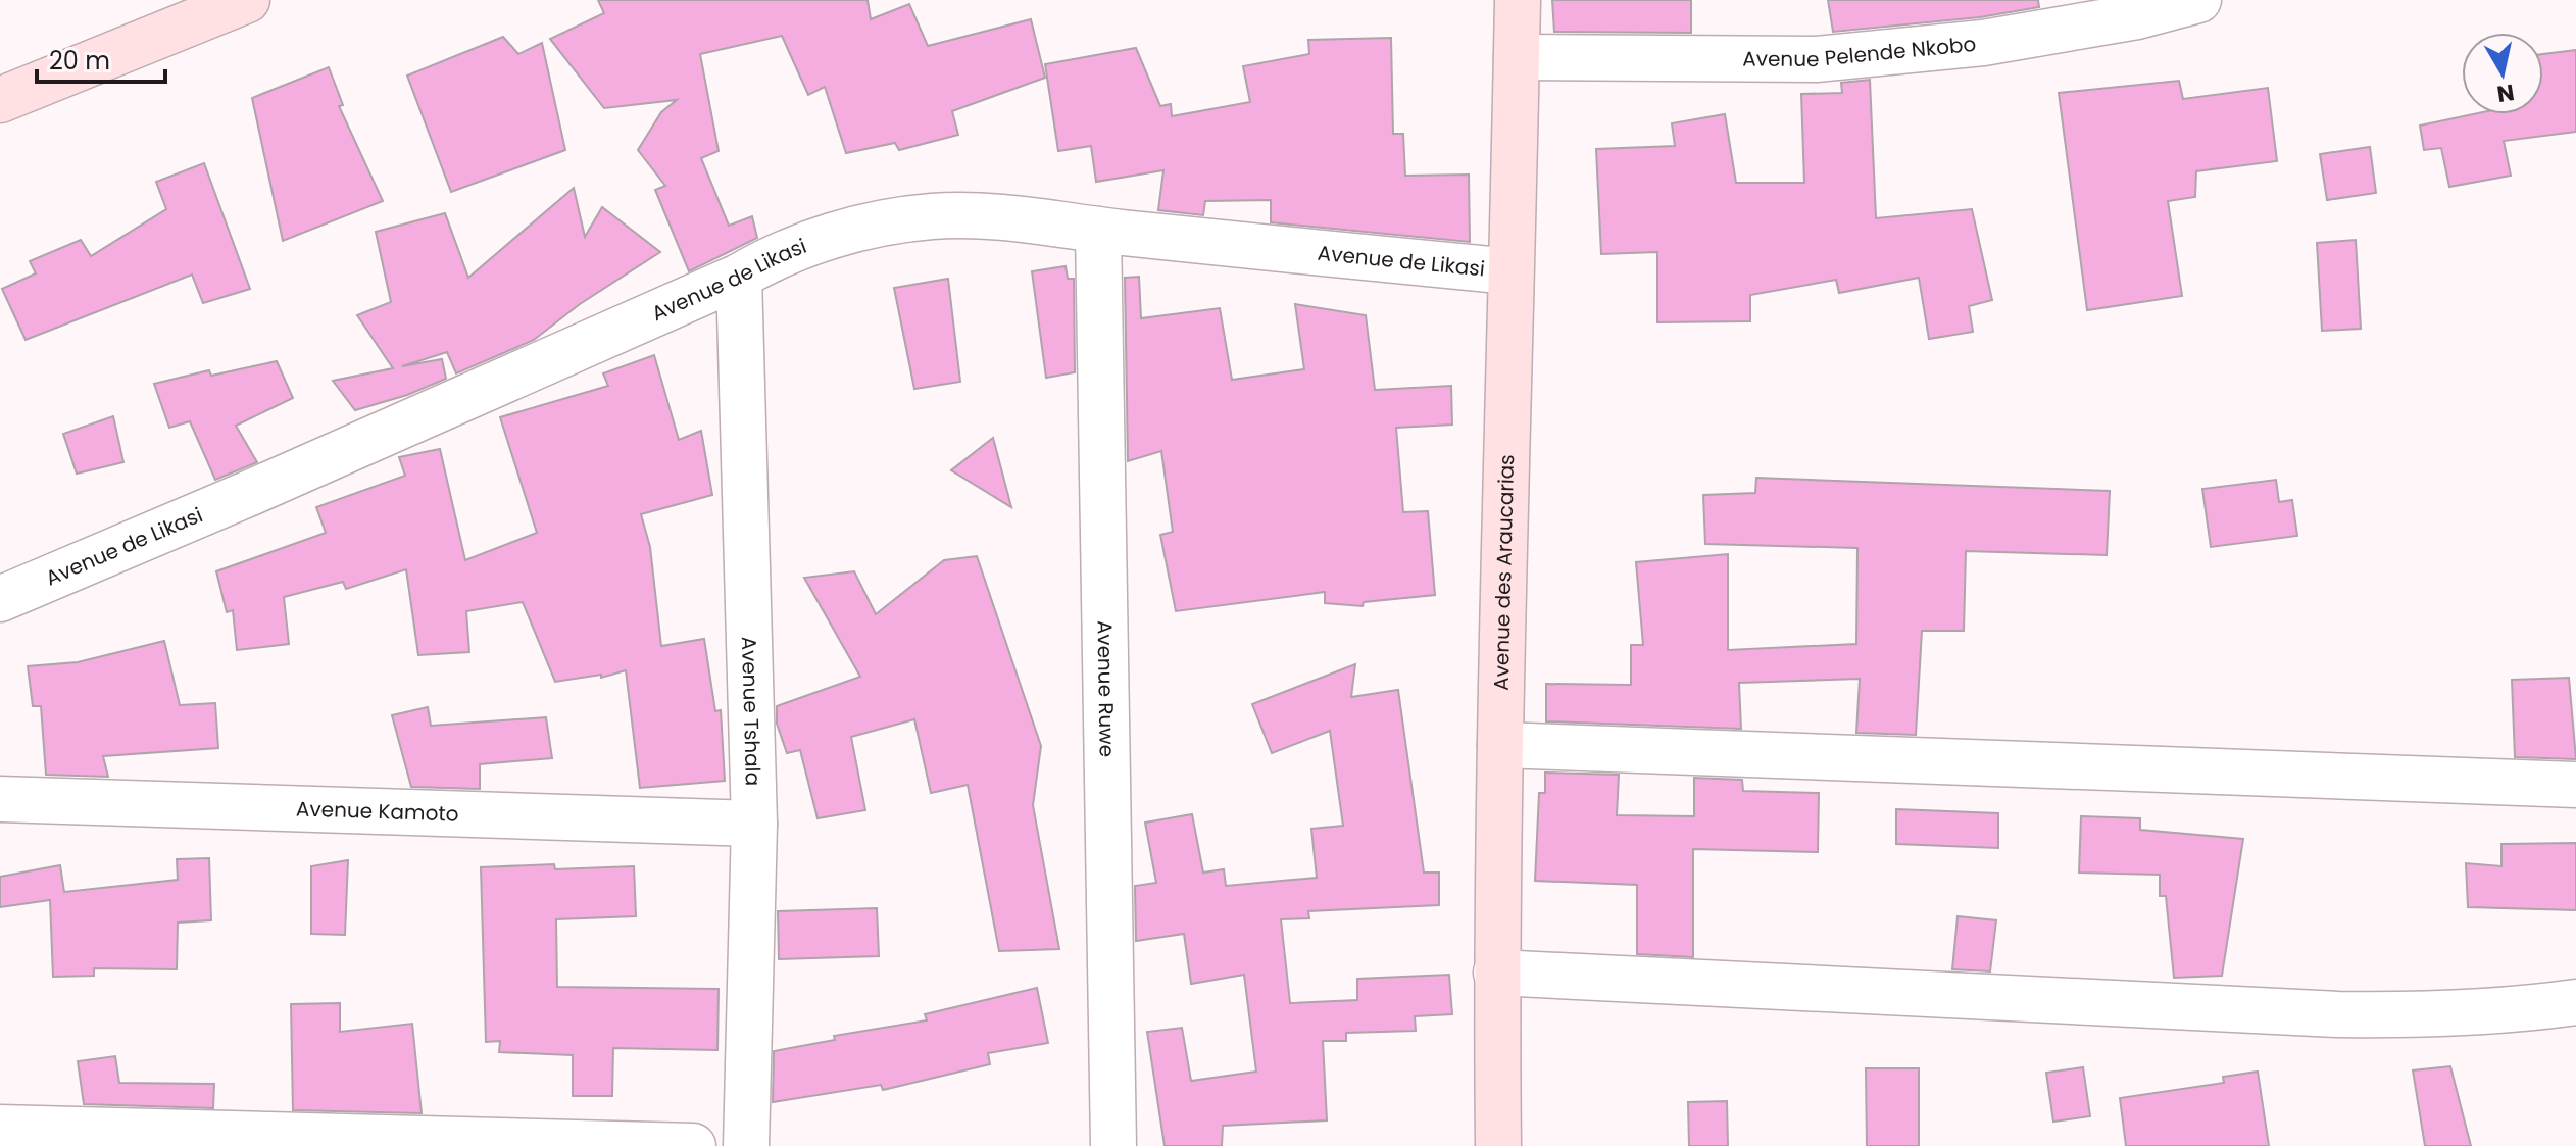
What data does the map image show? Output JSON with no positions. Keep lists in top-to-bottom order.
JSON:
{
  "streets": {
    "street": [
      "Avenue Pelende Nkobo",
      "Avenue de Likasi",
      "Avenue des Araucarias",
      "Avenue Ruwe",
      "Avenue Tshala",
      "Avenue Kamoto"
    ]
  },
  "crossings": [
    ["Avenue Pelende Nkobo", "Avenue des Araucarias"],
    ["Avenue de Likasi", "Avenue des Araucarias"],
    ["Avenue de Likasi", "Avenue Ruwe"],
    ["Avenue de Likasi", "Avenue Tshala"],
    ["Avenue Tshala", "Avenue Kamoto"]
  ],
  "scale_bar": "20 m",
  "north": "bottom"
}
